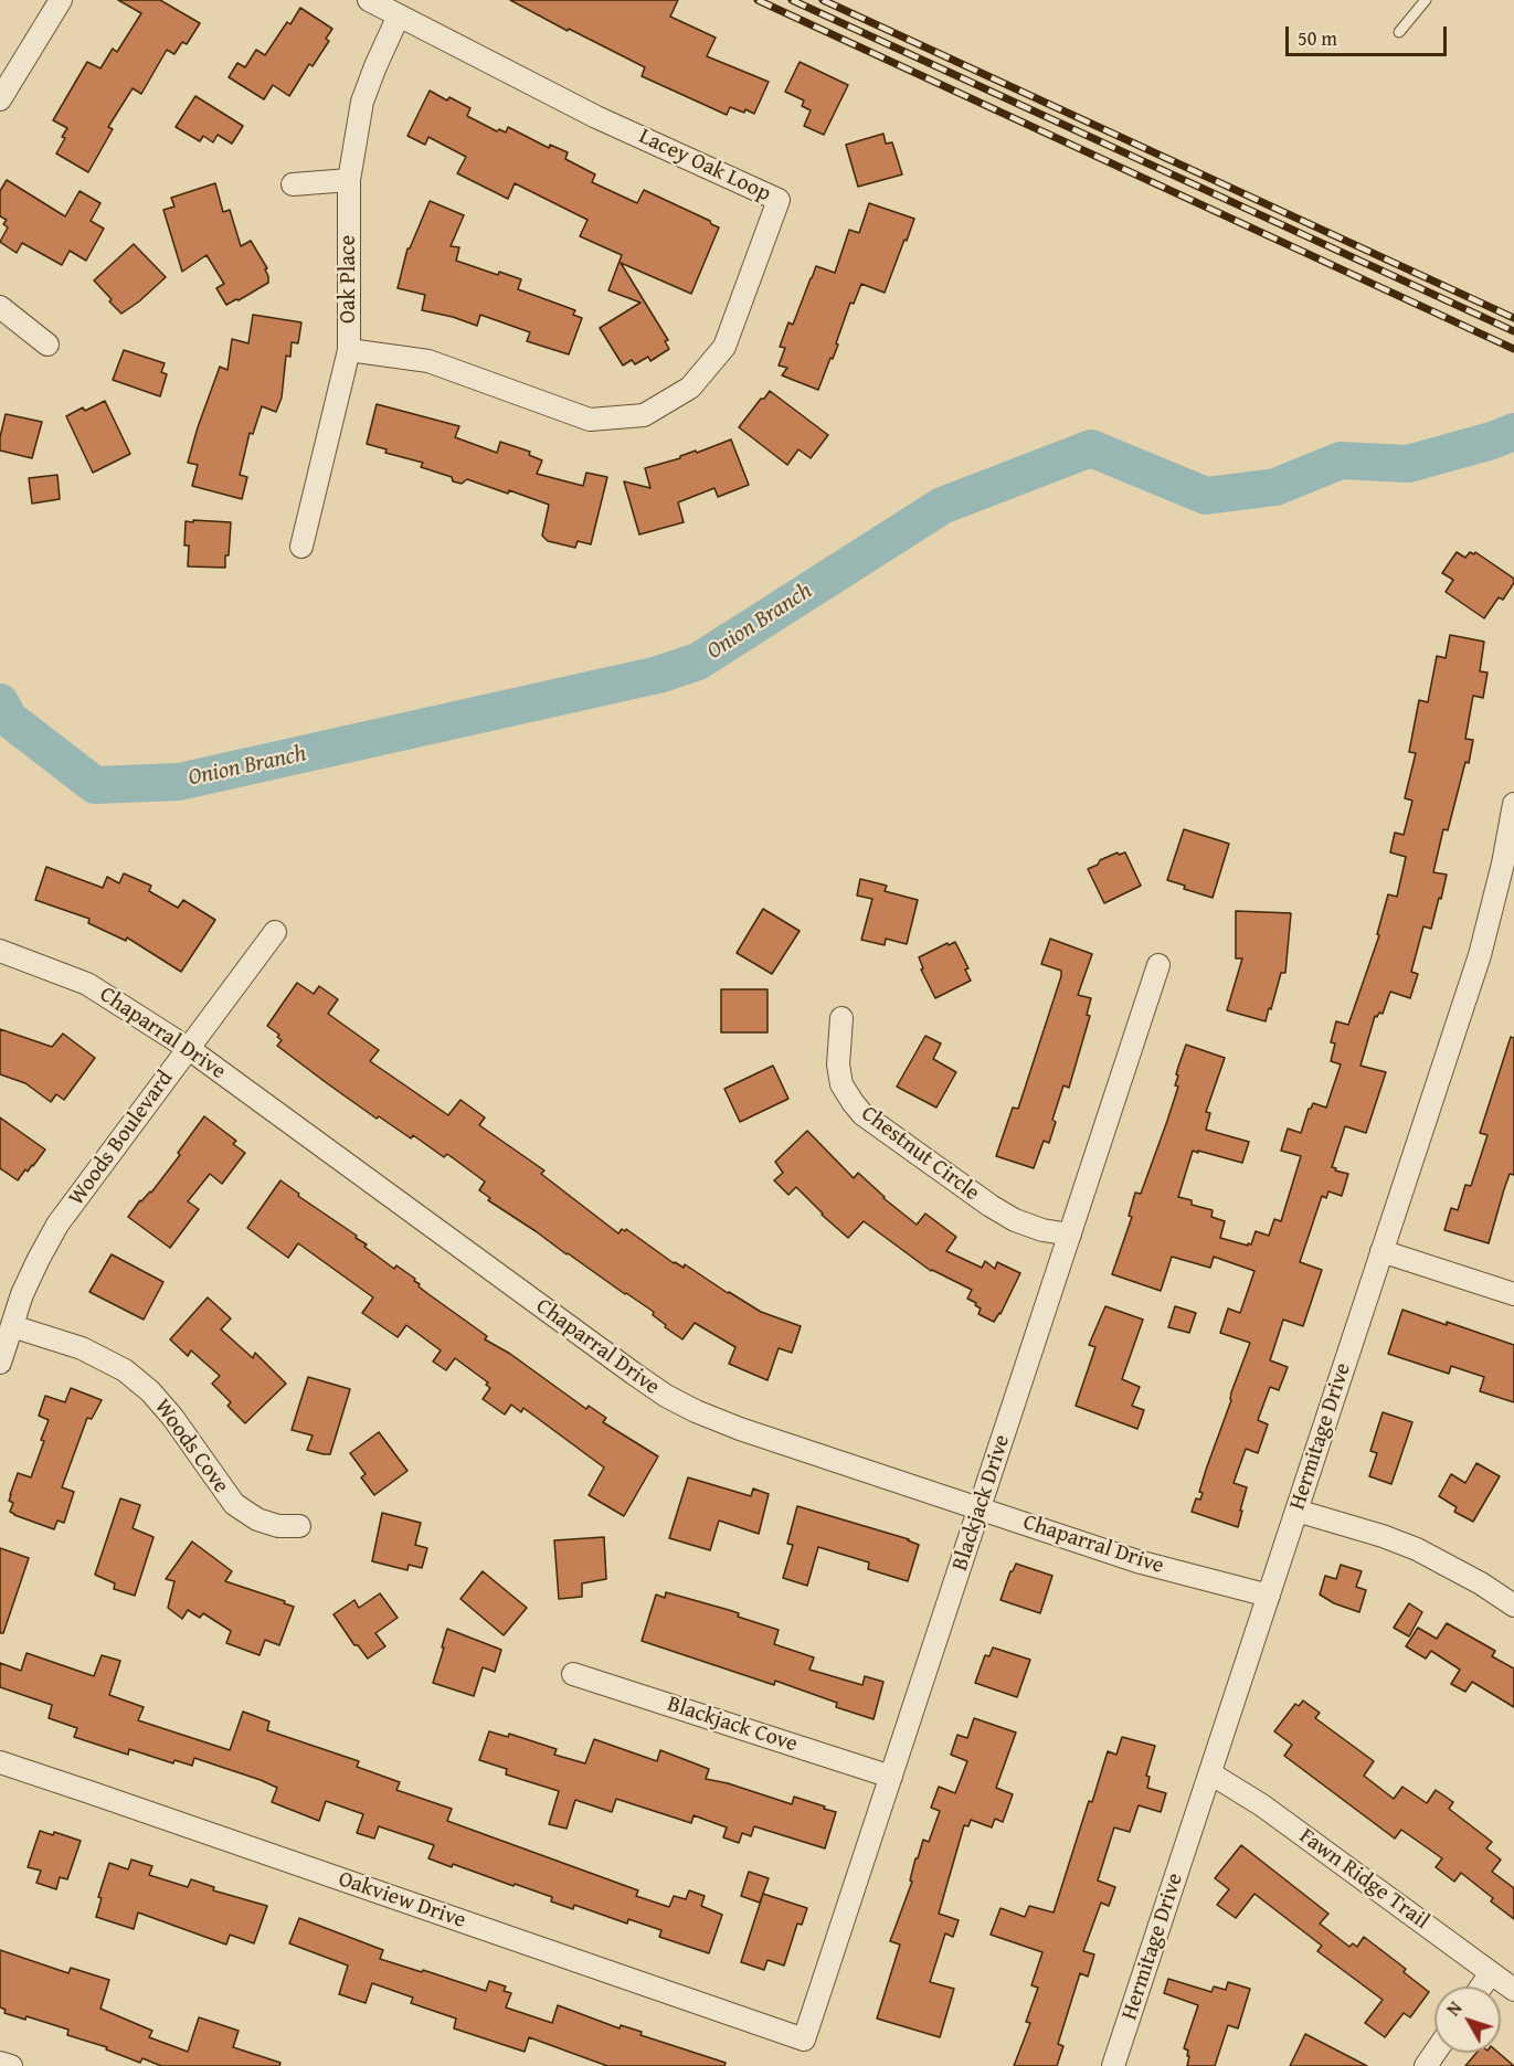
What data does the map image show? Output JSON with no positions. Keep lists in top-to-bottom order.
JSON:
{
  "streets": {
    "street": [
      "Lacey Oak Loop",
      "Oak Place",
      "Chaparral Drive",
      "Woods Boulevard",
      "Chestnut Circle",
      "Hermitage Drive",
      "Woods Cove",
      "Blackjack Drive",
      "Blackjack Cove",
      "Fawn Ridge Trail",
      "Oakview Drive"
    ]
  },
  "crossings": [
    ["Lacey Oak Loop", "Oak Place"],
    ["Chaparral Drive", "Woods Boulevard"],
    ["Chaparral Drive", "Hermitage Drive"],
    ["Chaparral Drive", "Blackjack Drive"],
    ["Woods Boulevard", "Woods Cove"],
    ["Chestnut Circle", "Blackjack Drive"],
    ["Hermitage Drive", "Fawn Ridge Trail"],
    ["Blackjack Drive", "Blackjack Cove"],
    ["Blackjack Drive", "Oakview Drive"]
  ],
  "water": ["Onion Branch"],
  "scale_bar": "50 m",
  "north": "top left"
}
